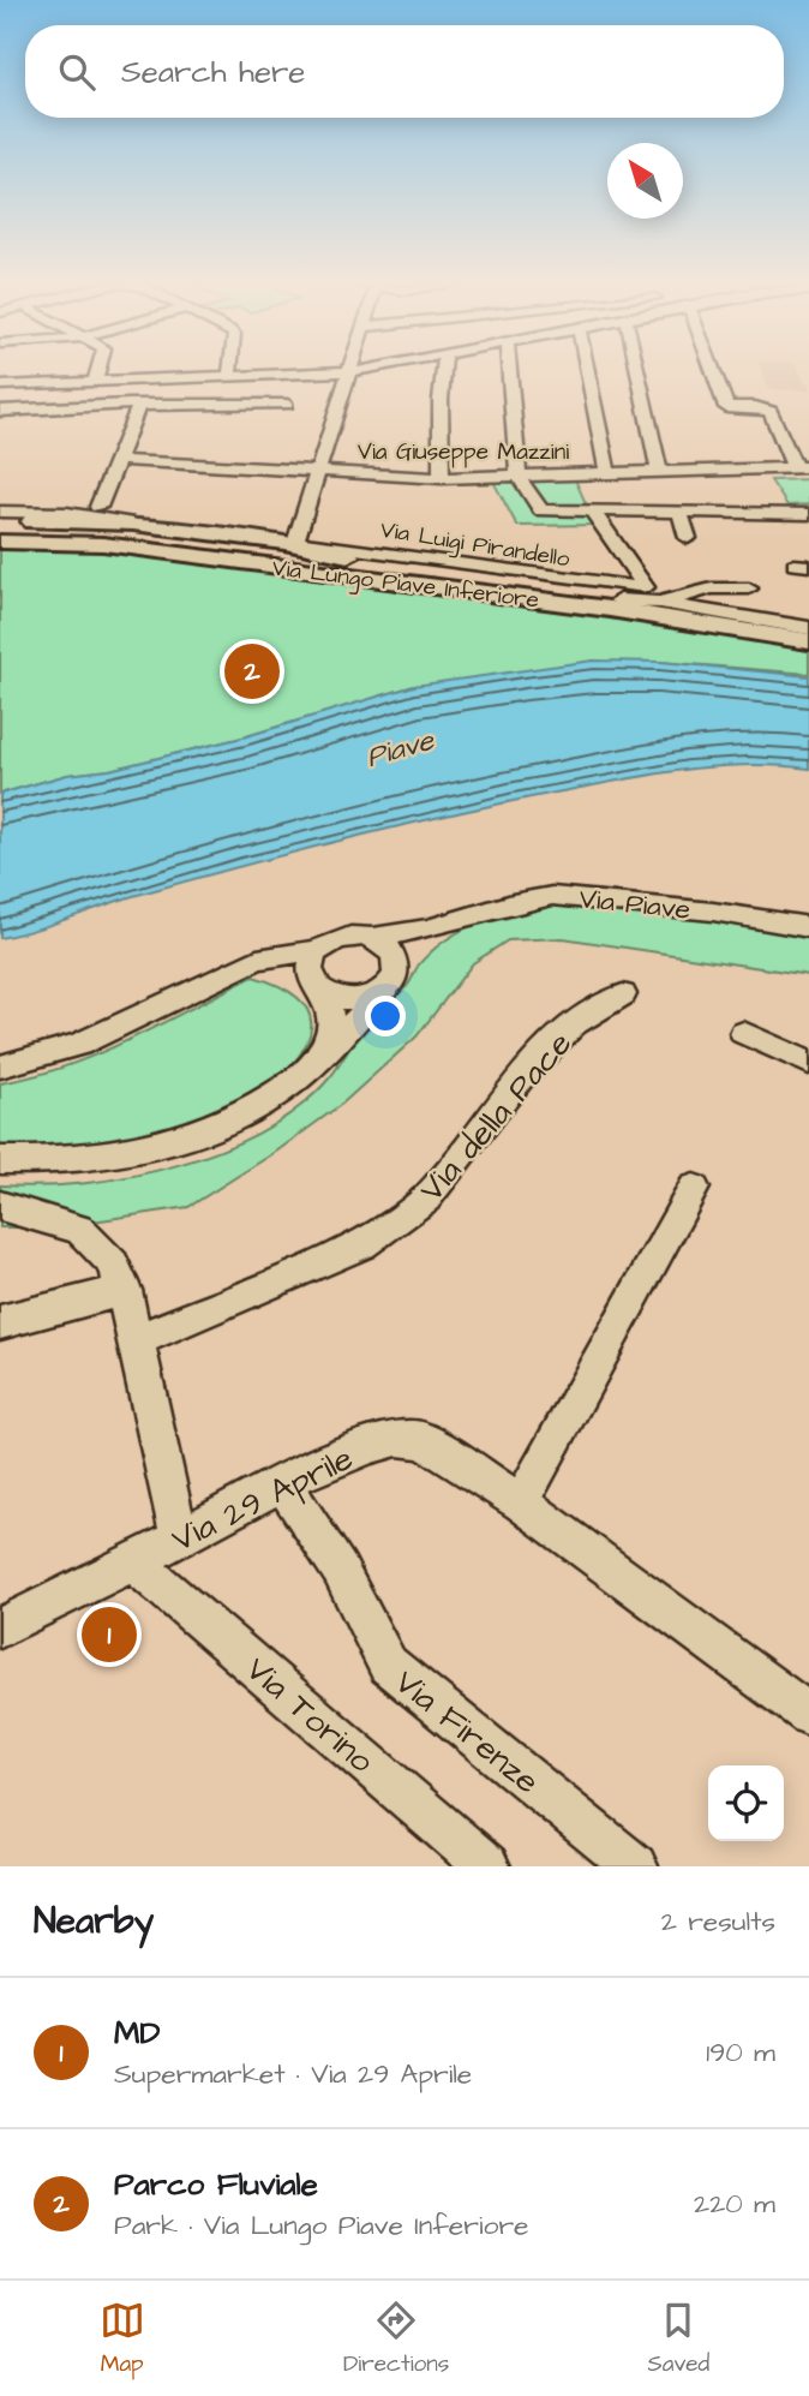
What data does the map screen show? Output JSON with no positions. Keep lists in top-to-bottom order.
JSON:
{
  "streets": {
    "main road": ["Via Lungo Piave Inferiore"],
    "street": [
      "Via Giuseppe Mazzini",
      "Via Luigi Pirandello",
      "Via Piave",
      "Via della Pace",
      "Via 29 Aprile",
      "Via Torino",
      "Via Firenze"
    ]
  },
  "crossings": [
    ["Via Giuseppe Mazzini", "Via Luigi Pirandello"],
    ["Via 29 Aprile", "Via Torino"],
    ["Via 29 Aprile", "Via Firenze"]
  ],
  "water": ["Piave"],
  "north": "top left",
  "page": {
    "search": "Search here",
    "pins": ["2", "1"],
    "heading": ["Nearby", "2 results"],
    "list": [
      {
        "mark": "1",
        "name": "MD",
        "note": "Supermarket · Via 29 Aprile",
        "value": "190 m"
      },
      {
        "mark": "2",
        "name": "Parco Fluviale",
        "note": "Park · Via Lungo Piave Inferiore",
        "value": "220 m"
      }
    ],
    "nav": ["Map", "Directions", "Saved"]
  }
}
